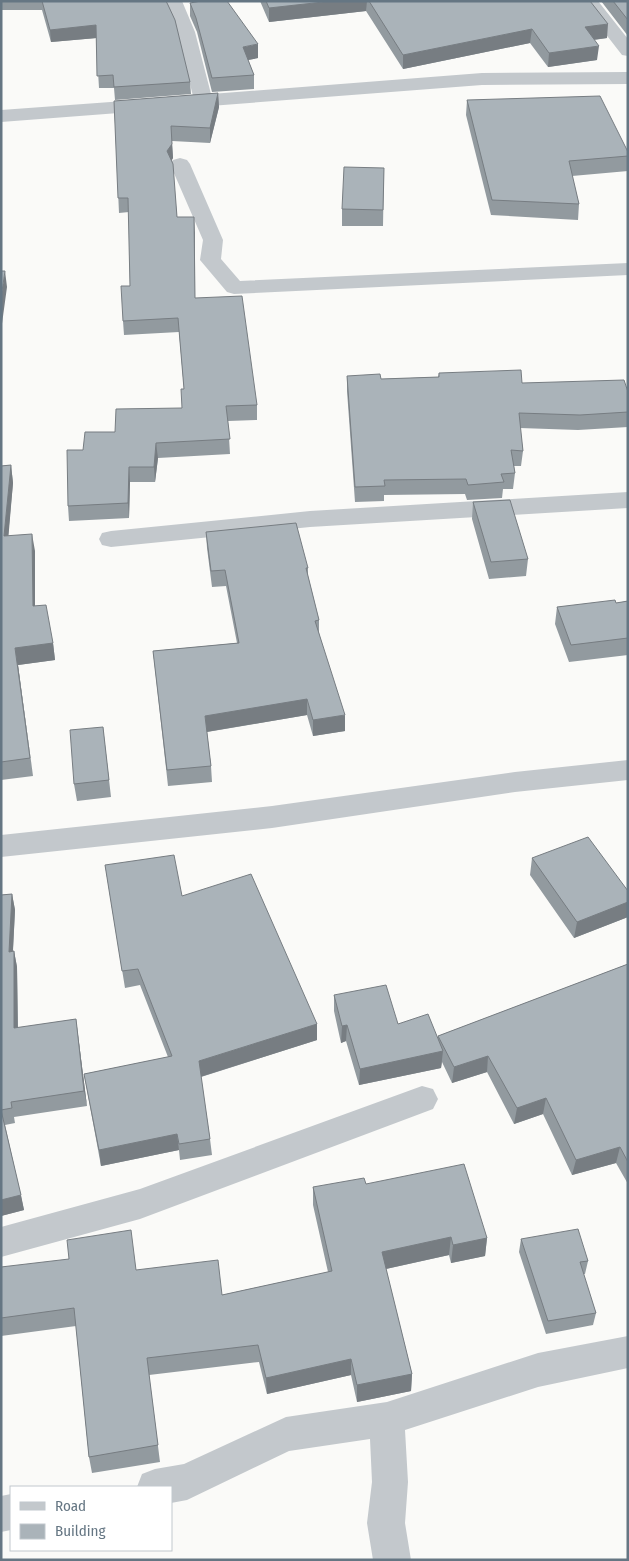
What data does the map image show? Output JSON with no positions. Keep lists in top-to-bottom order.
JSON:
{
  "legend": ["Road", "Building"]
}
